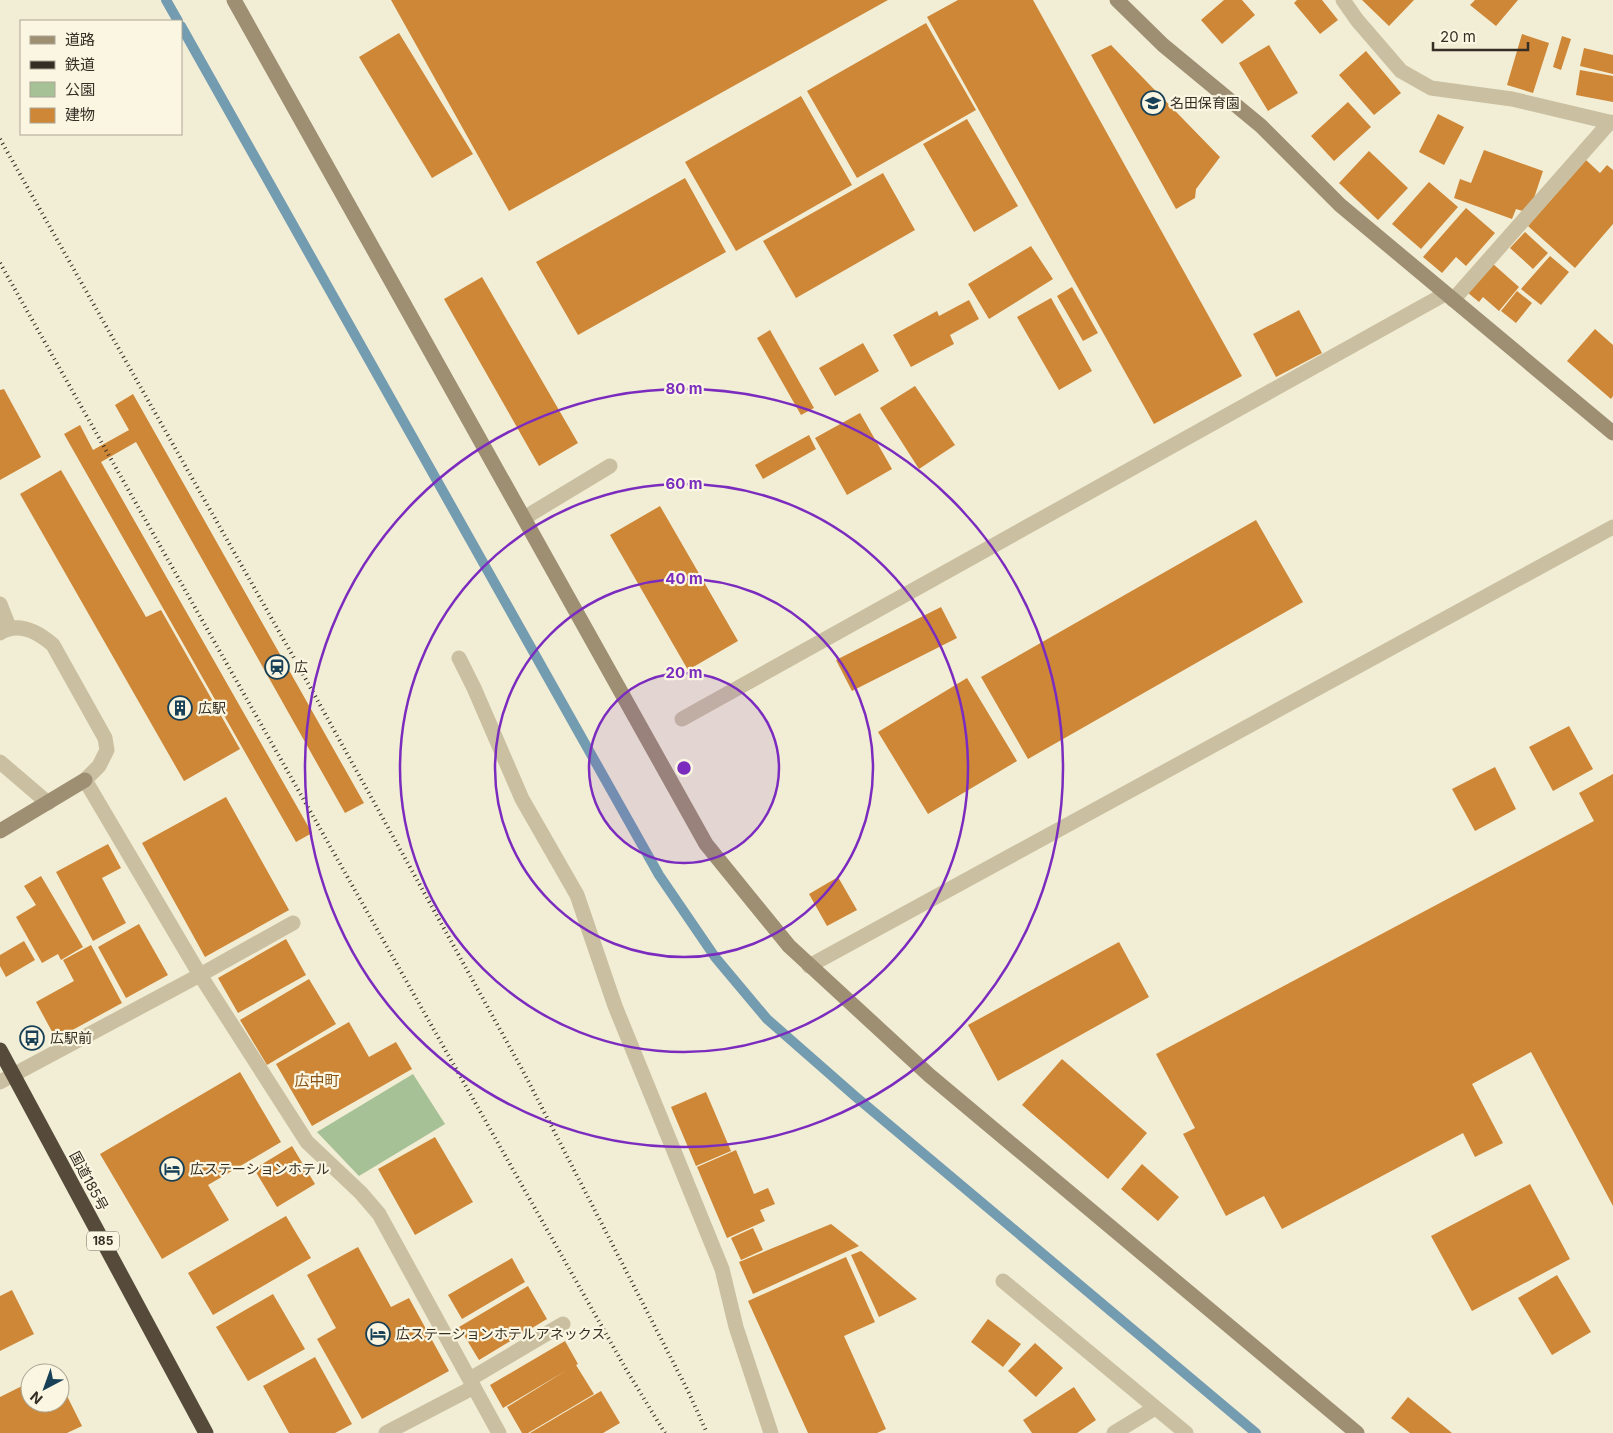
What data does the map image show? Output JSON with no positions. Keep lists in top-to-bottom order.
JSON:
{
  "streets": {
    "highway": ["国道185号", "185"]
  },
  "districts": ["広中町"],
  "places": {
    "school or university": ["名田保育園"],
    "station": ["広"],
    "building": ["広駅"],
    "bus stop": ["広駅前"],
    "hotel": ["広ステーションホテル", "広ステーションホテルアネックス"]
  },
  "legend": [
    "道路",
    "鉄道",
    "公園",
    "建物"
  ],
  "scale_bar": "20 m",
  "north": "bottom left",
  "rings": [
    "80 m",
    "60 m",
    "40 m",
    "20 m"
  ]
}
